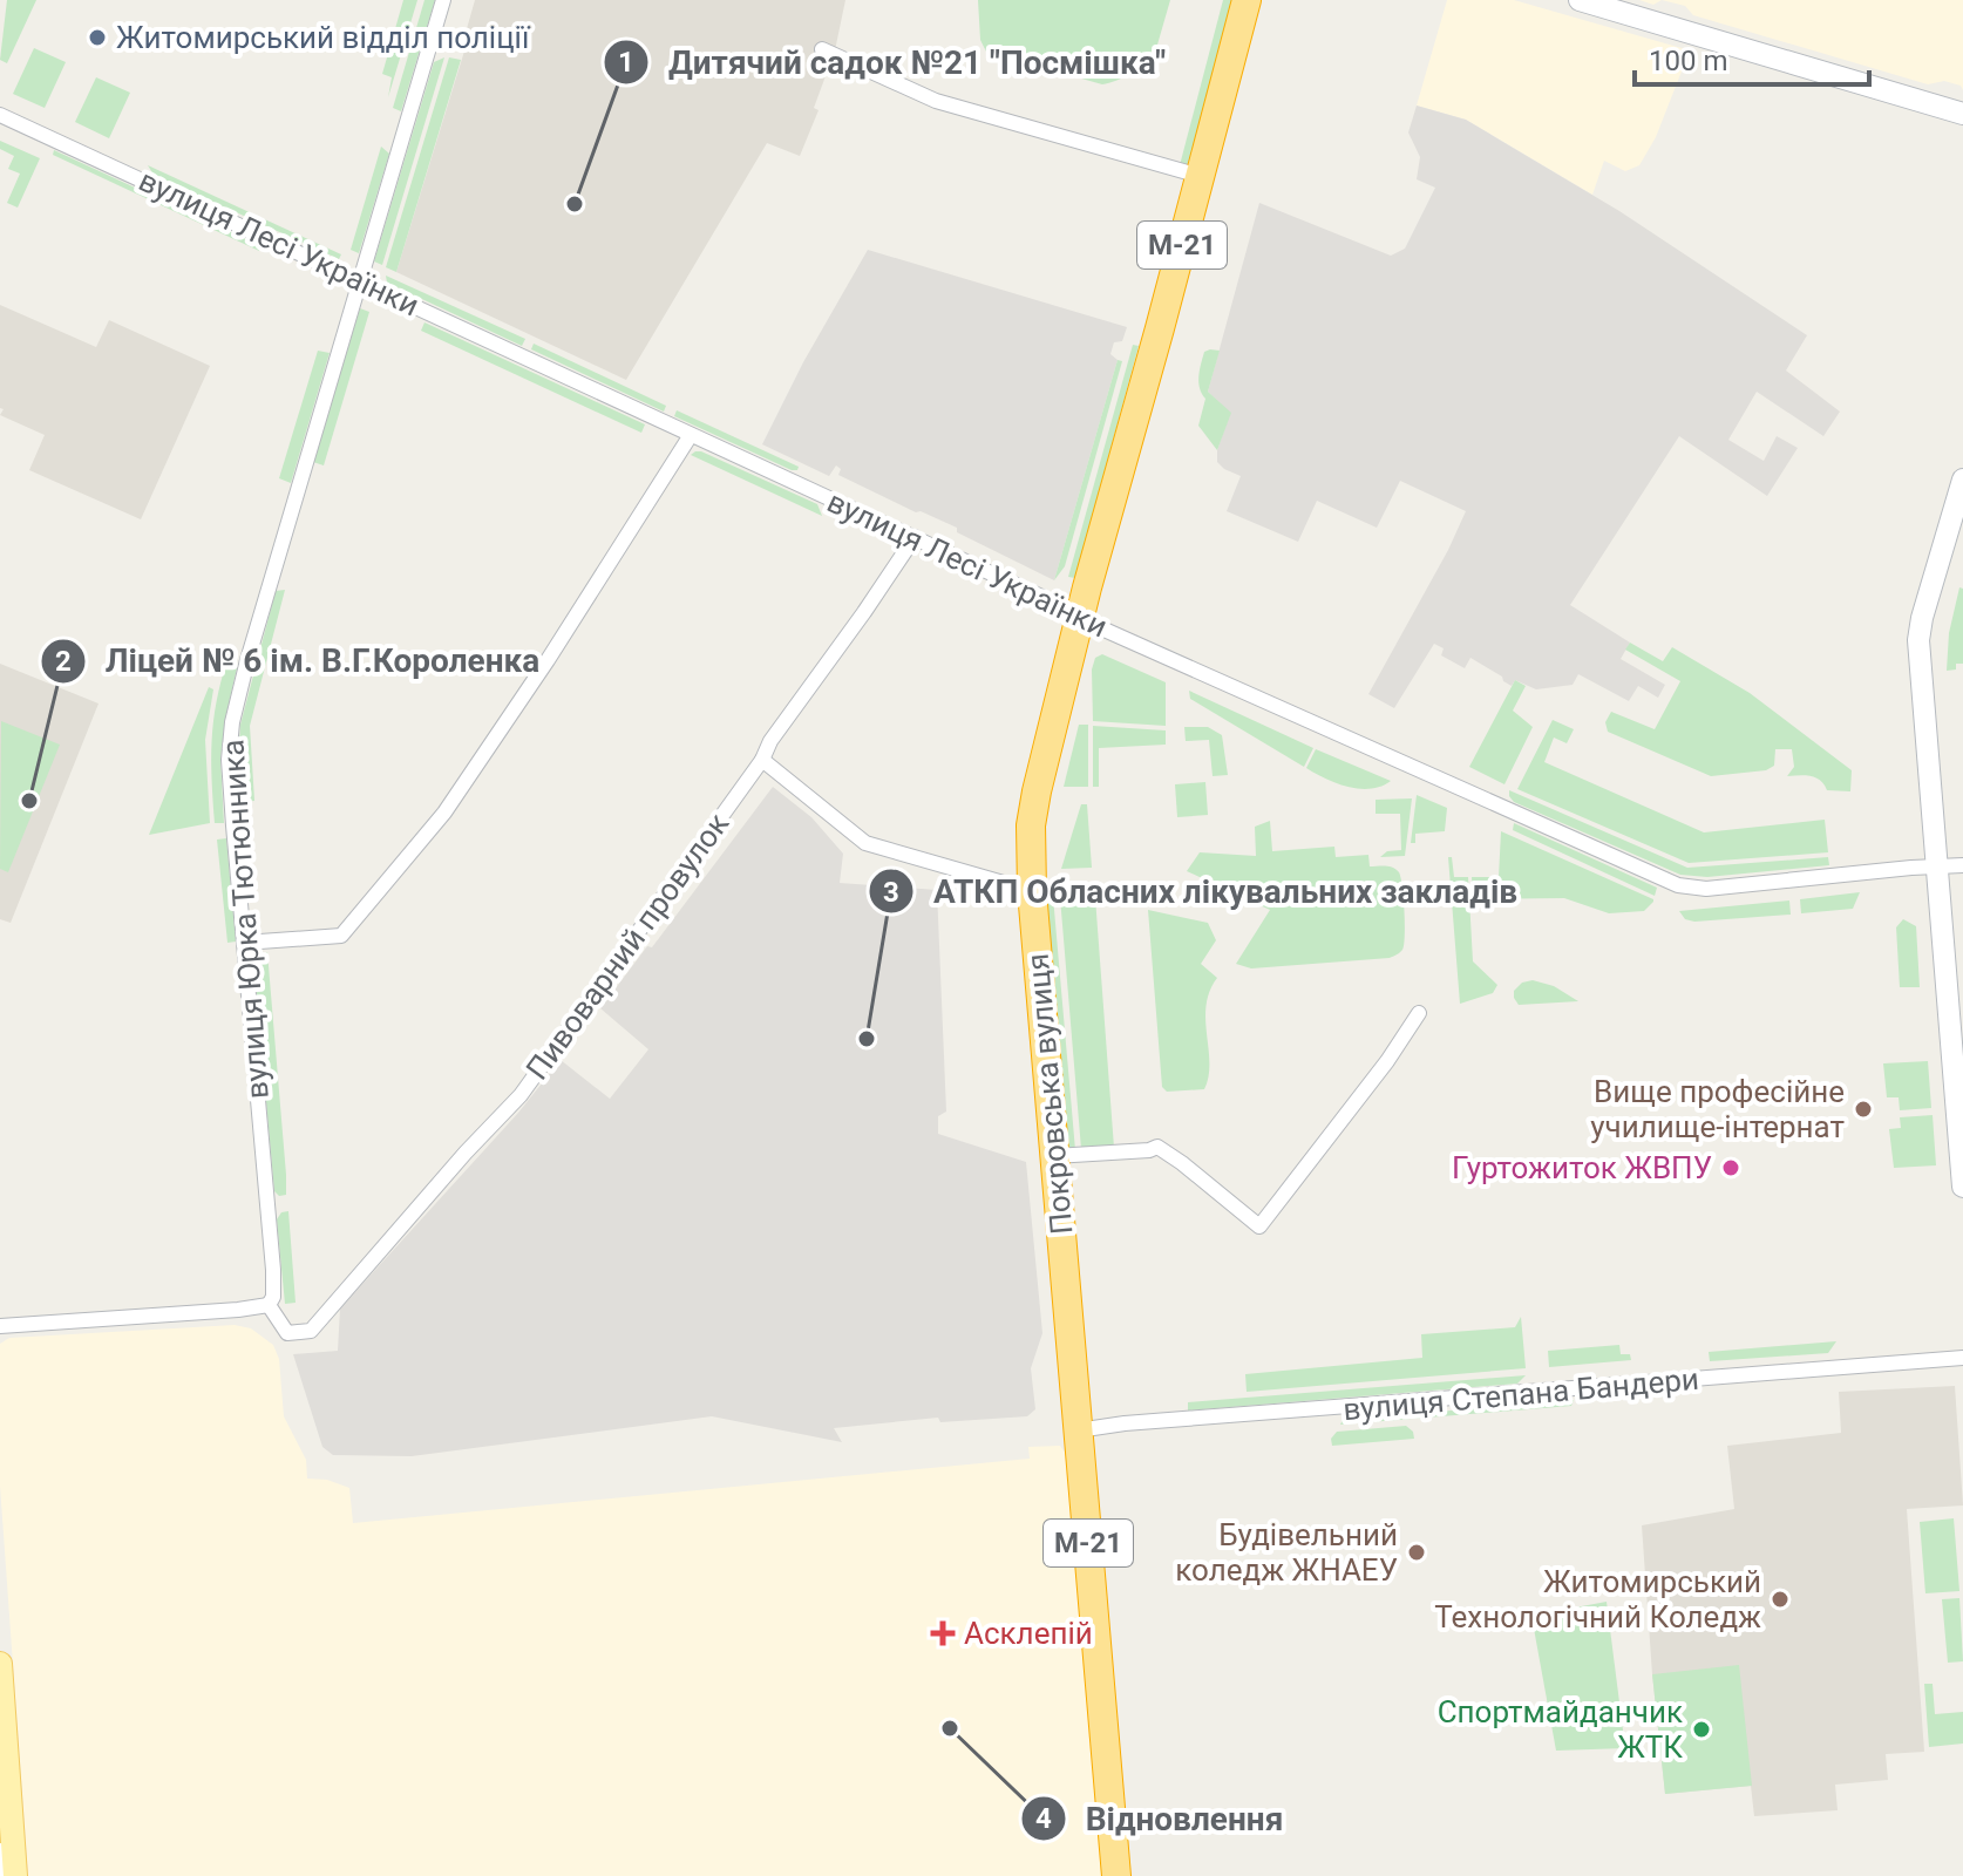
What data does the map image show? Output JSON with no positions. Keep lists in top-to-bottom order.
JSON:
{
  "streets": {
    "highway": ["М-21", "Покровська вулиця"],
    "street": [
      "вулиця Лесі Українки",
      "вулиця Юрка Тютюнника",
      "Пивоварний провулок",
      "вулиця Степана Бандери"
    ]
  },
  "crossings": [
    ["вулиця Лесі Українки", "вулиця Юрка Тютюнника"],
    ["вулиця Лесі Українки", "Пивоварний провулок"],
    ["вулиця Лесі Українки", "Покровська вулиця"],
    ["вулиця Юрка Тютюнника", "Пивоварний провулок"],
    ["Покровська вулиця", "вулиця Степана Бандери"]
  ],
  "places": {
    "other": [
      "Житомирський відділ поліції",
      "Дитячий садок №21 \"Посмішка\"",
      "Ліцей № 6 ім. В.Г.Короленка",
      "АТКП Обласних лікувальних закладів",
      "Вище професійне училище-інтернат",
      "Гуртожиток ЖВПУ",
      "Будівельний коледж ЖНАЕУ",
      "Житомирський Технологічний Коледж",
      "Відновлення",
      "Спортмайданчик ЖТК"
    ],
    "health": ["Асклепій"]
  },
  "scale_bar": "100 m"
}
